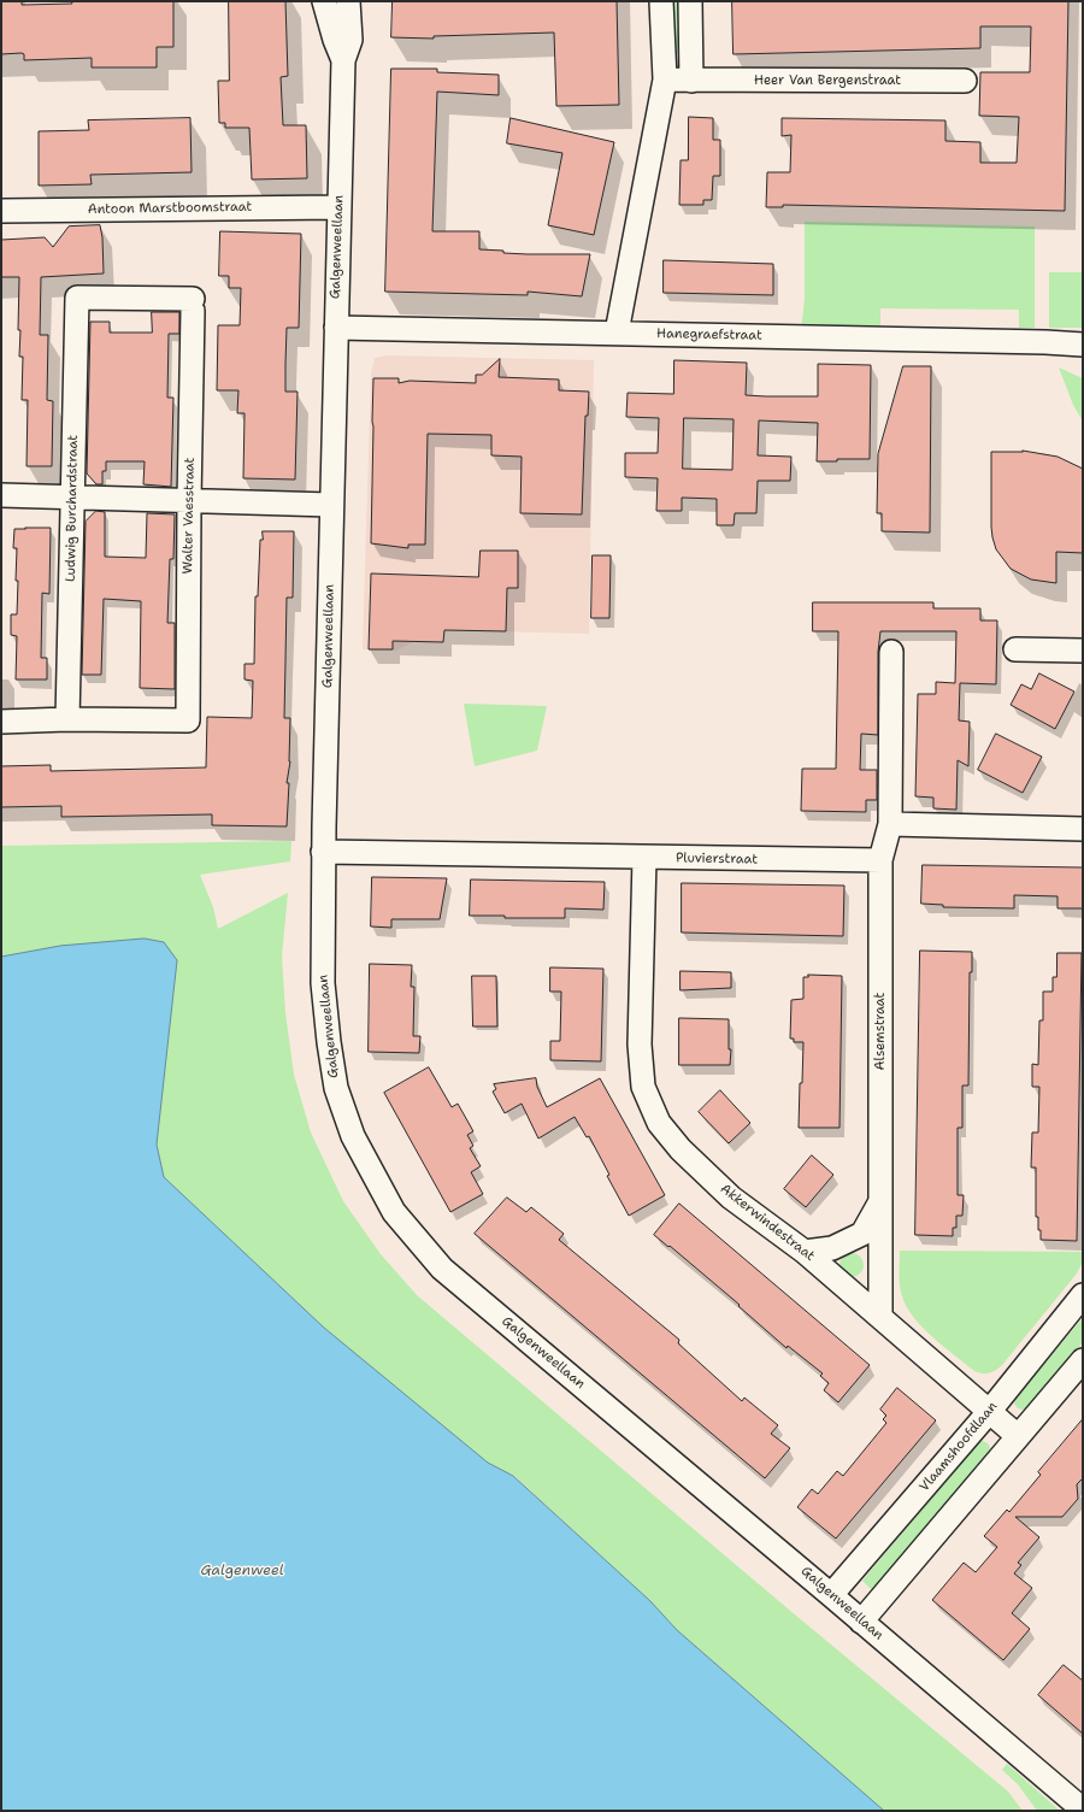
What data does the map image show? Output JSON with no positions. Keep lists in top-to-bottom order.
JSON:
{
  "streets": {
    "street": [
      "Heer Van Bergenstraat",
      "Antoon Marstboomstraat",
      "Galgenweellaan",
      "Hanegraefstraat",
      "Ludwig Burchardstraat",
      "Walter Vaesstraat",
      "Pluvierstraat",
      "Alsemstraat",
      "Akkerwindestraat",
      "Vlaamshoofdlaan"
    ]
  },
  "crossings": [
    ["Antoon Marstboomstraat", "Galgenweellaan"],
    ["Galgenweellaan", "Hanegraefstraat"],
    ["Galgenweellaan", "Pluvierstraat"],
    ["Galgenweellaan", "Vlaamshoofdlaan"],
    ["Ludwig Burchardstraat", "Walter Vaesstraat"],
    ["Pluvierstraat", "Alsemstraat"],
    ["Pluvierstraat", "Akkerwindestraat"],
    ["Alsemstraat", "Akkerwindestraat"],
    ["Akkerwindestraat", "Vlaamshoofdlaan"]
  ],
  "water": ["Galgenweel"]
}
